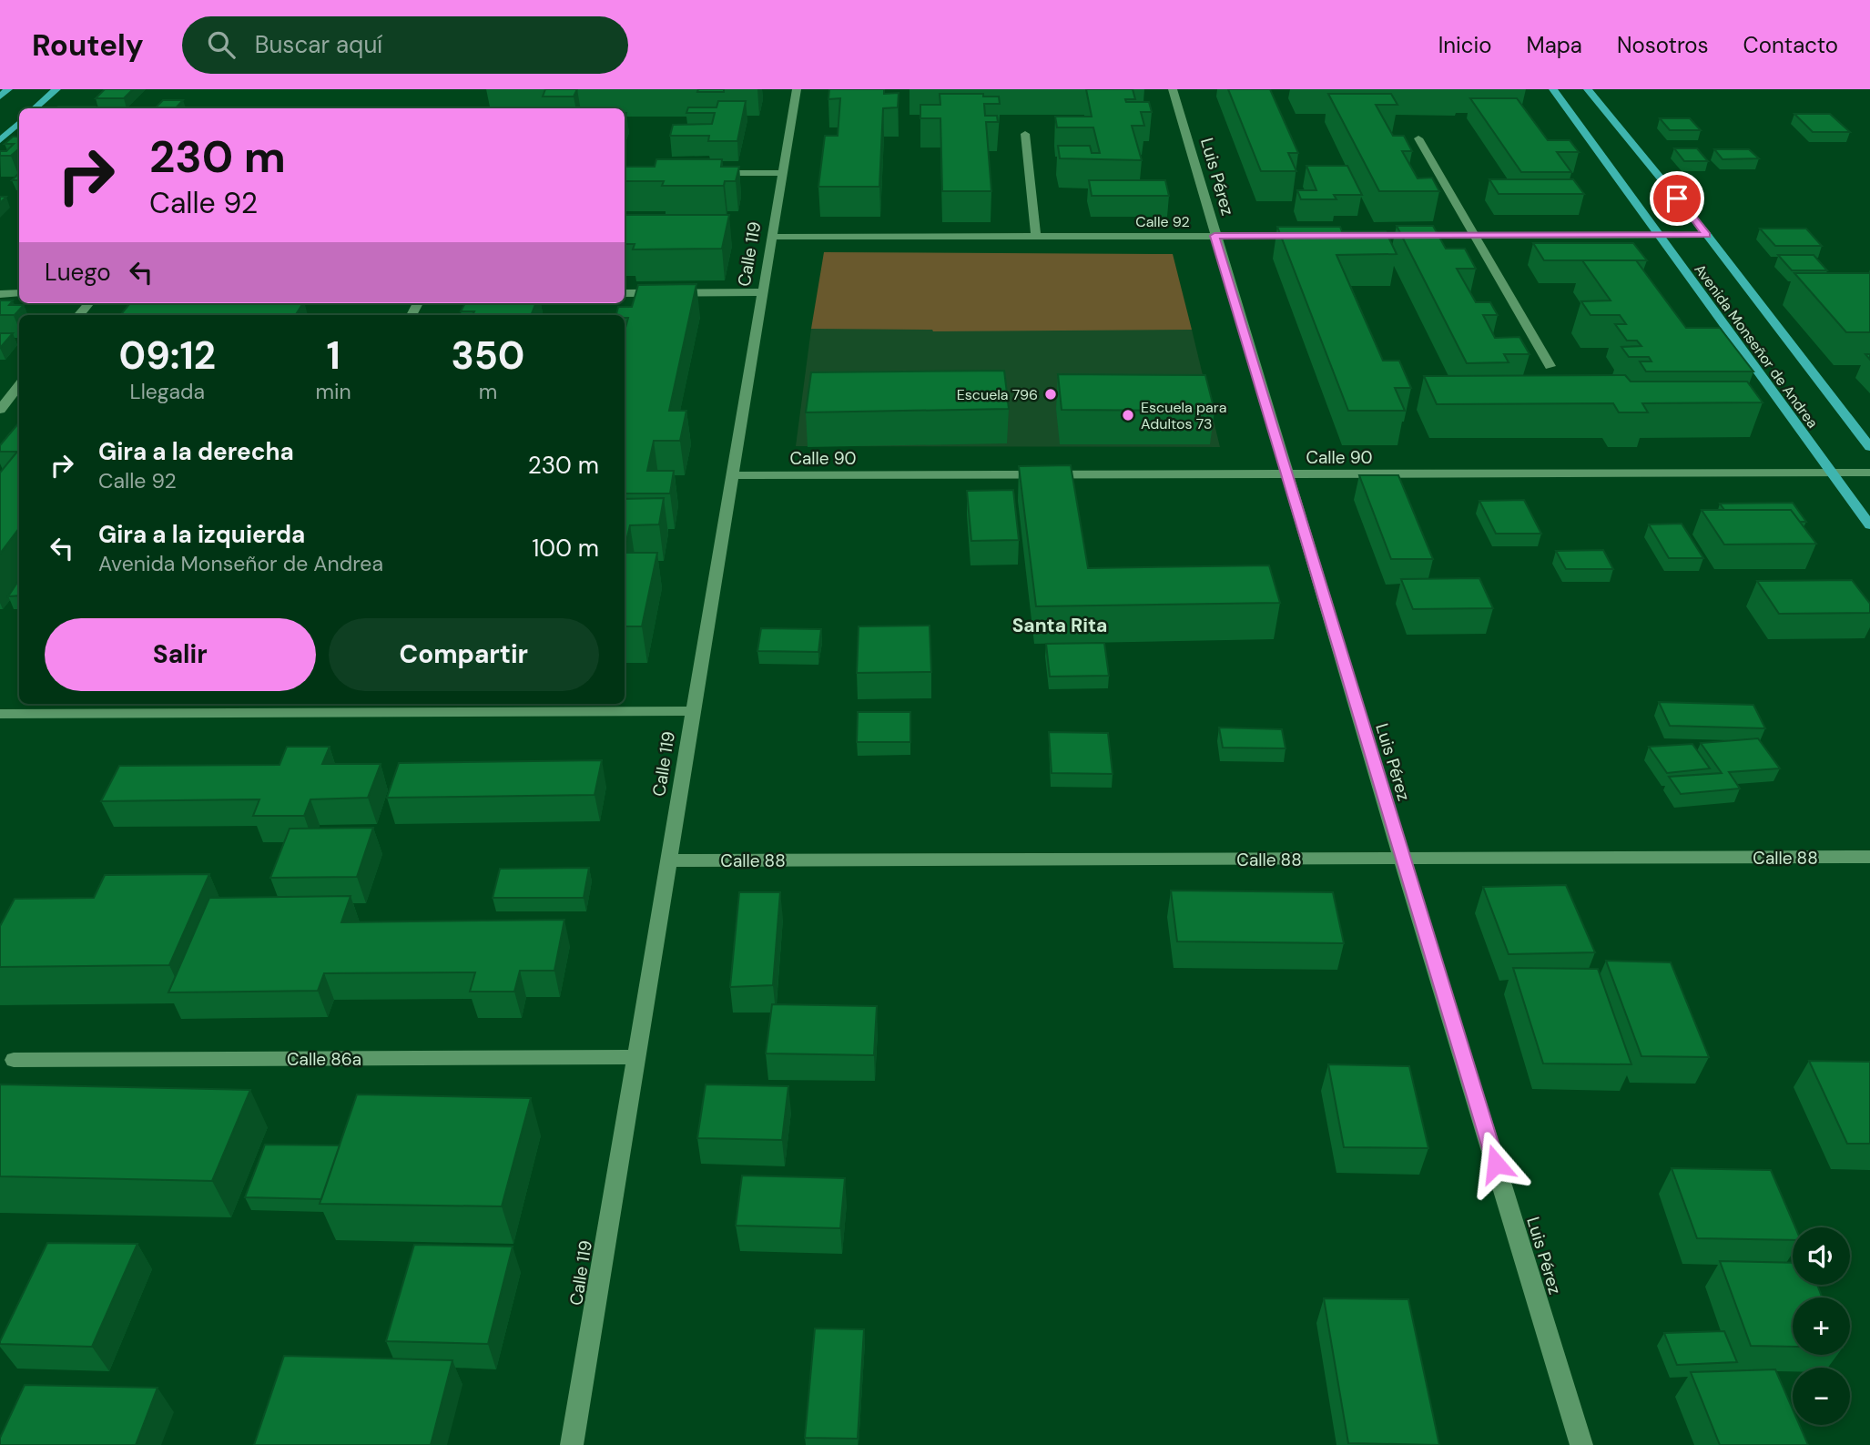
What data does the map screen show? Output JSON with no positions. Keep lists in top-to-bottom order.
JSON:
{
  "streets": {
    "main road": ["Avenida Monseñor de Andrea"],
    "street": [
      "Luis Pérez",
      "Calle 92",
      "Calle 119",
      "Calle 90",
      "Calle 88",
      "Calle 86a"
    ]
  },
  "crossings": [
    ["Luis Pérez", "Calle 92"],
    ["Luis Pérez", "Calle 90"],
    ["Luis Pérez", "Calle 88"],
    ["Calle 92", "Calle 119"],
    ["Calle 119", "Calle 90"],
    ["Calle 119", "Calle 88"],
    ["Calle 119", "Calle 86a"],
    ["Avenida Monseñor de Andrea", "Calle 90"]
  ],
  "districts": ["Santa Rita"],
  "places": ["Escuela 796", "Escuela para Adultos 73"],
  "page": {
    "header": "Routely",
    "search": "Buscar aquí",
    "nav": [
      "Inicio",
      "Mapa",
      "Nosotros",
      "Contacto"
    ],
    "turn": ["230 m", "Calle 92"],
    "then": "Luego",
    "eta": [
      "09:12",
      "Llegada",
      "1",
      "min",
      "350",
      "m"
    ],
    "list": [
      {
        "name": "Gira a la derecha",
        "note": "Calle 92",
        "value": "230 m"
      },
      {
        "name": "Gira a la izquierda",
        "note": "Avenida Monseñor de Andrea",
        "value": "100 m"
      }
    ],
    "buttons": ["Salir", "Compartir"],
    "map_buttons": ["+", "−"]
  }
}
